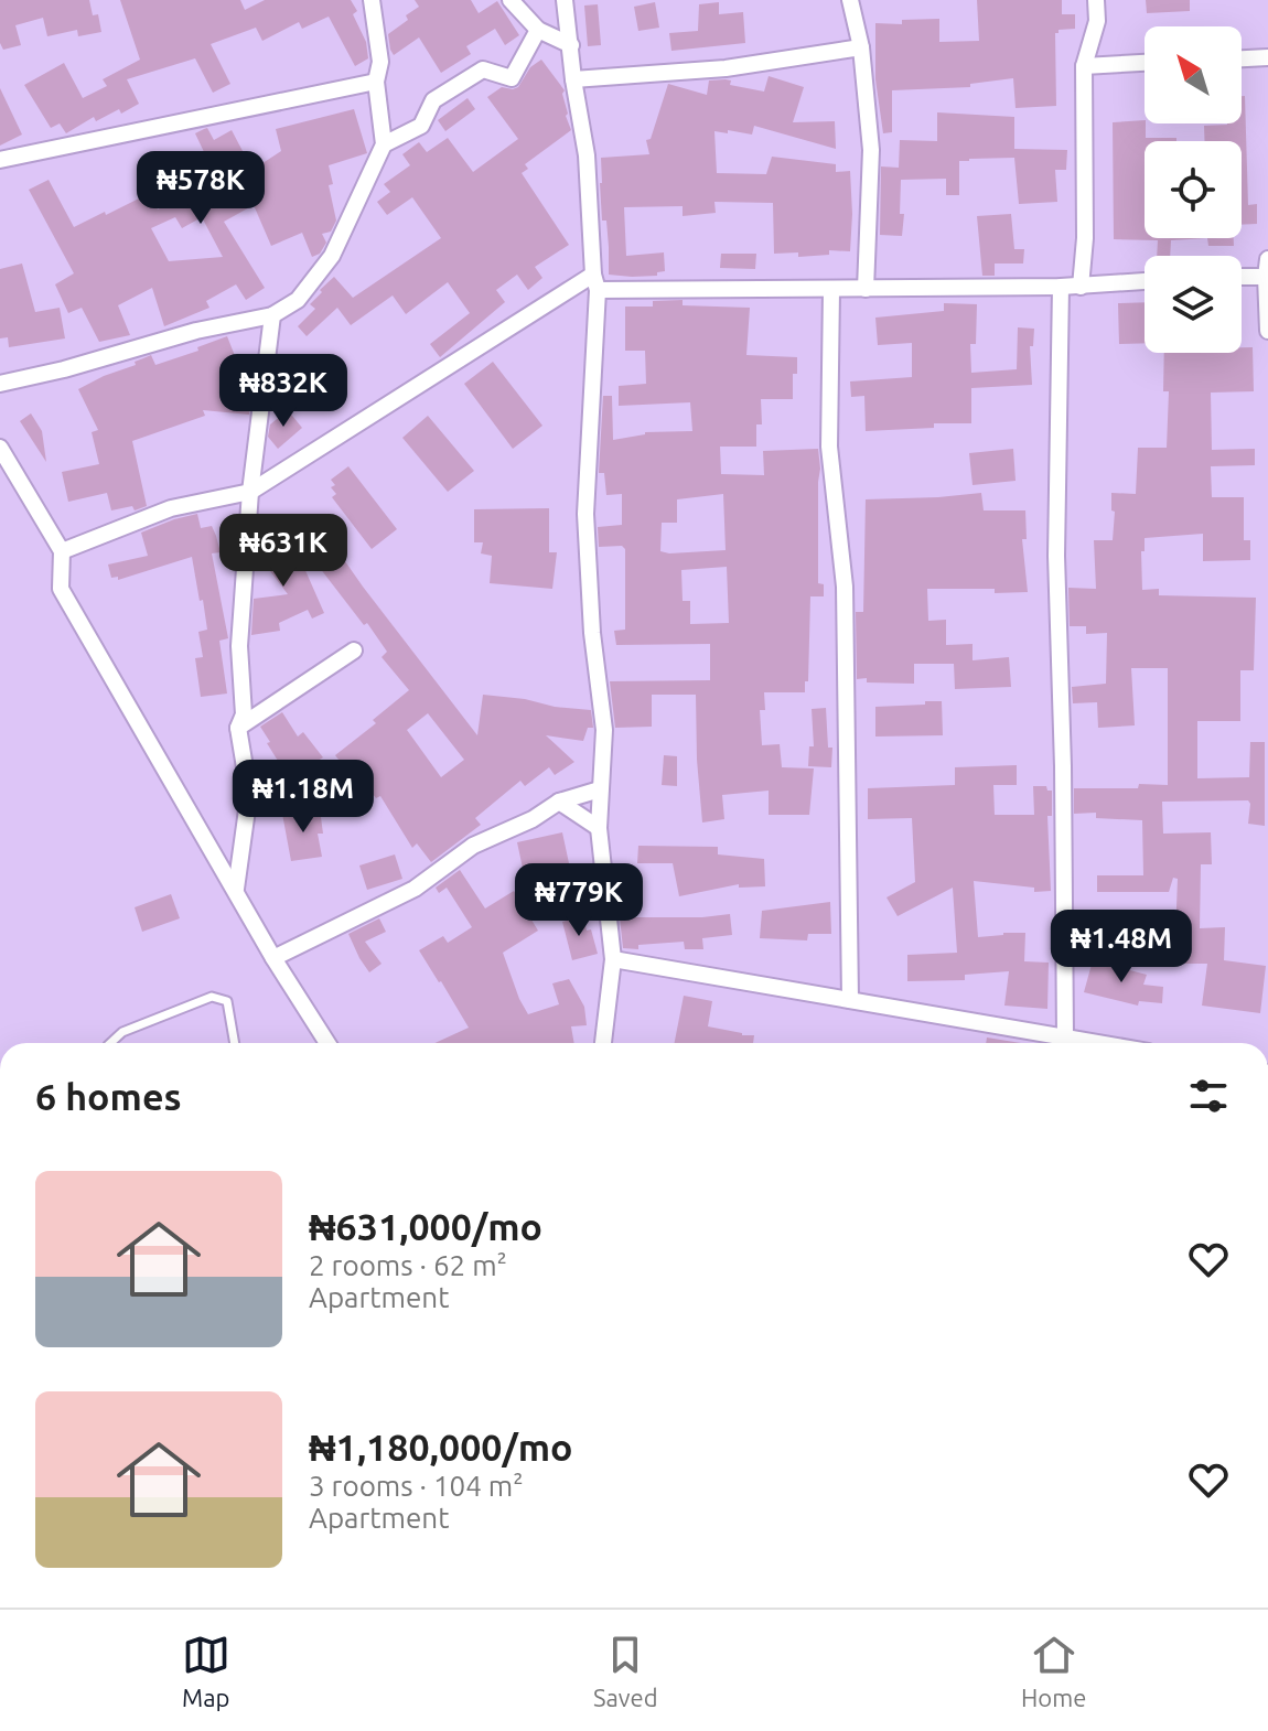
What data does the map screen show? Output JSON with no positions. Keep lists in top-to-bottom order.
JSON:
{
  "north": "top left",
  "page": {
    "price": [
      "₦578K",
      "₦832K",
      "₦631K",
      "₦1.18M",
      "₦779K",
      "₦1.48M"
    ],
    "heading": "6 homes",
    "list": [
      {
        "name": "₦631,000/mo",
        "note": "2 rooms · 62 m² · Apartment"
      },
      {
        "name": "₦1,180,000/mo",
        "note": "3 rooms · 104 m² · Apartment"
      }
    ],
    "tabs": ["Map", "Saved", "Home"]
  }
}
